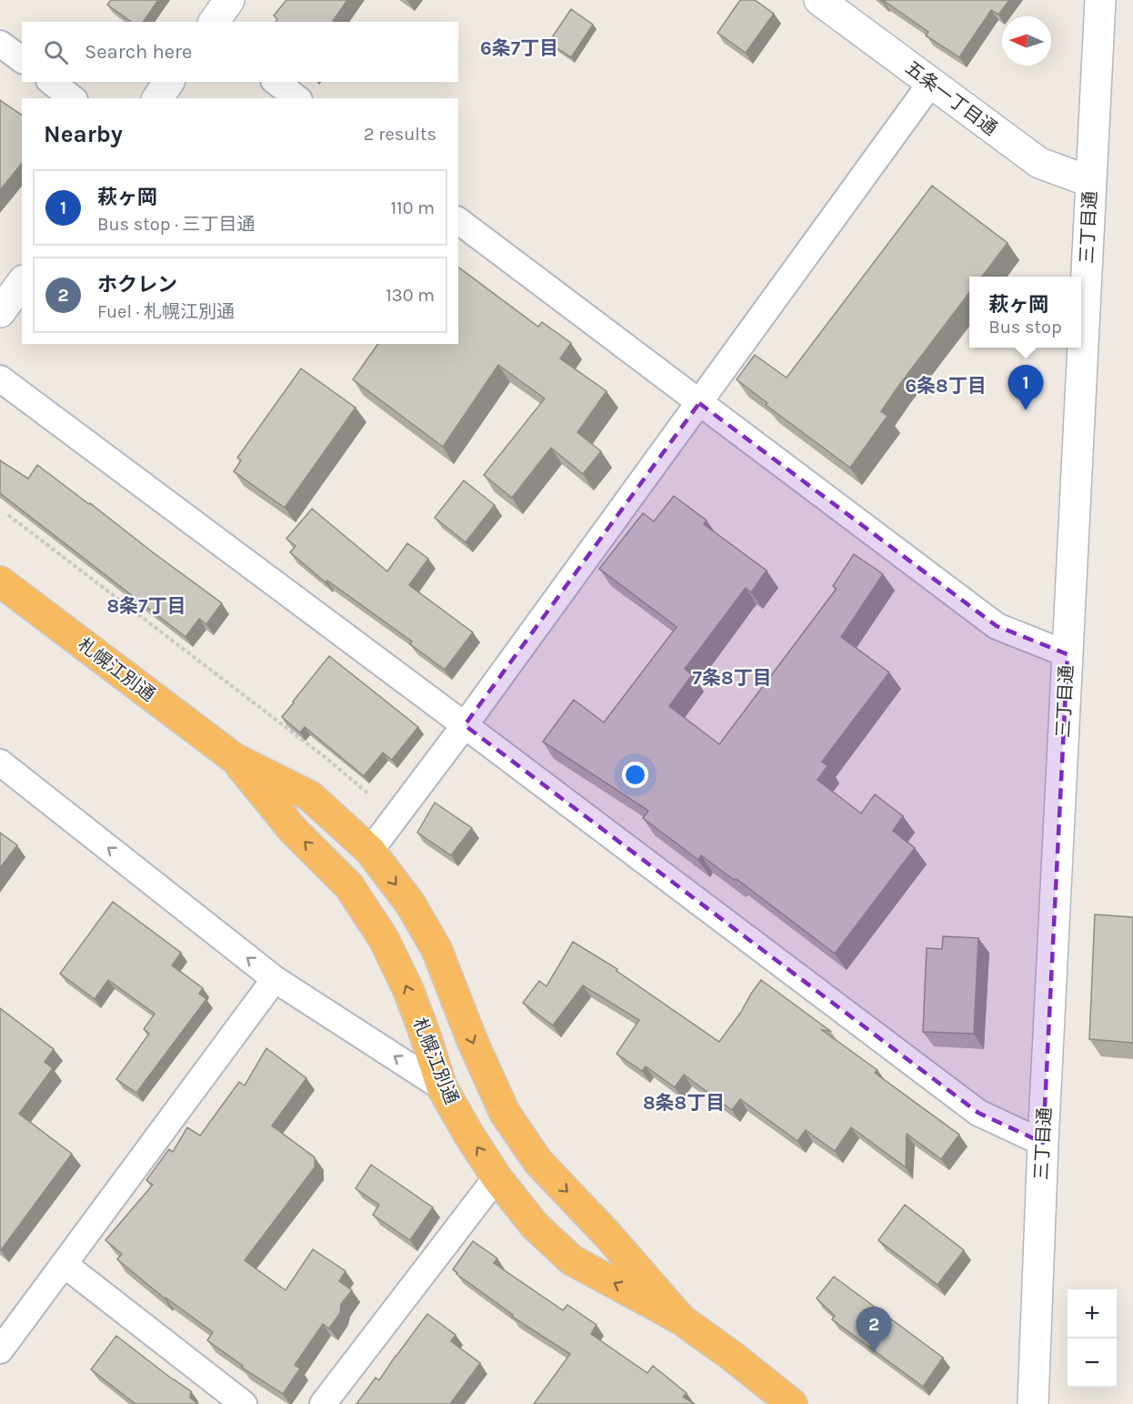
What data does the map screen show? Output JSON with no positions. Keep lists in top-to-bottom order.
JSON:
{
  "streets": {
    "highway": ["札幌江別通"],
    "street": ["五条一丁目通", "三丁目通"]
  },
  "crossings": [
    ["五条一丁目通", "三丁目通"]
  ],
  "districts": [
    "6条7丁目",
    "6条8丁目",
    "8条7丁目",
    "7条8丁目",
    "8条8丁目"
  ],
  "north": "left",
  "page": {
    "search": "Search here",
    "heading": ["Nearby", "2 results"],
    "list": [
      {
        "mark": "1",
        "name": "萩ヶ岡",
        "note": "Bus stop · 三丁目通",
        "value": "110 m"
      },
      {
        "mark": "2",
        "name": "ホクレン",
        "note": "Fuel · 札幌江別通",
        "value": "130 m"
      }
    ],
    "popup": ["萩ヶ岡", "Bus stop"],
    "pins": ["1", "2"],
    "map_buttons": ["+", "−"]
  }
}
